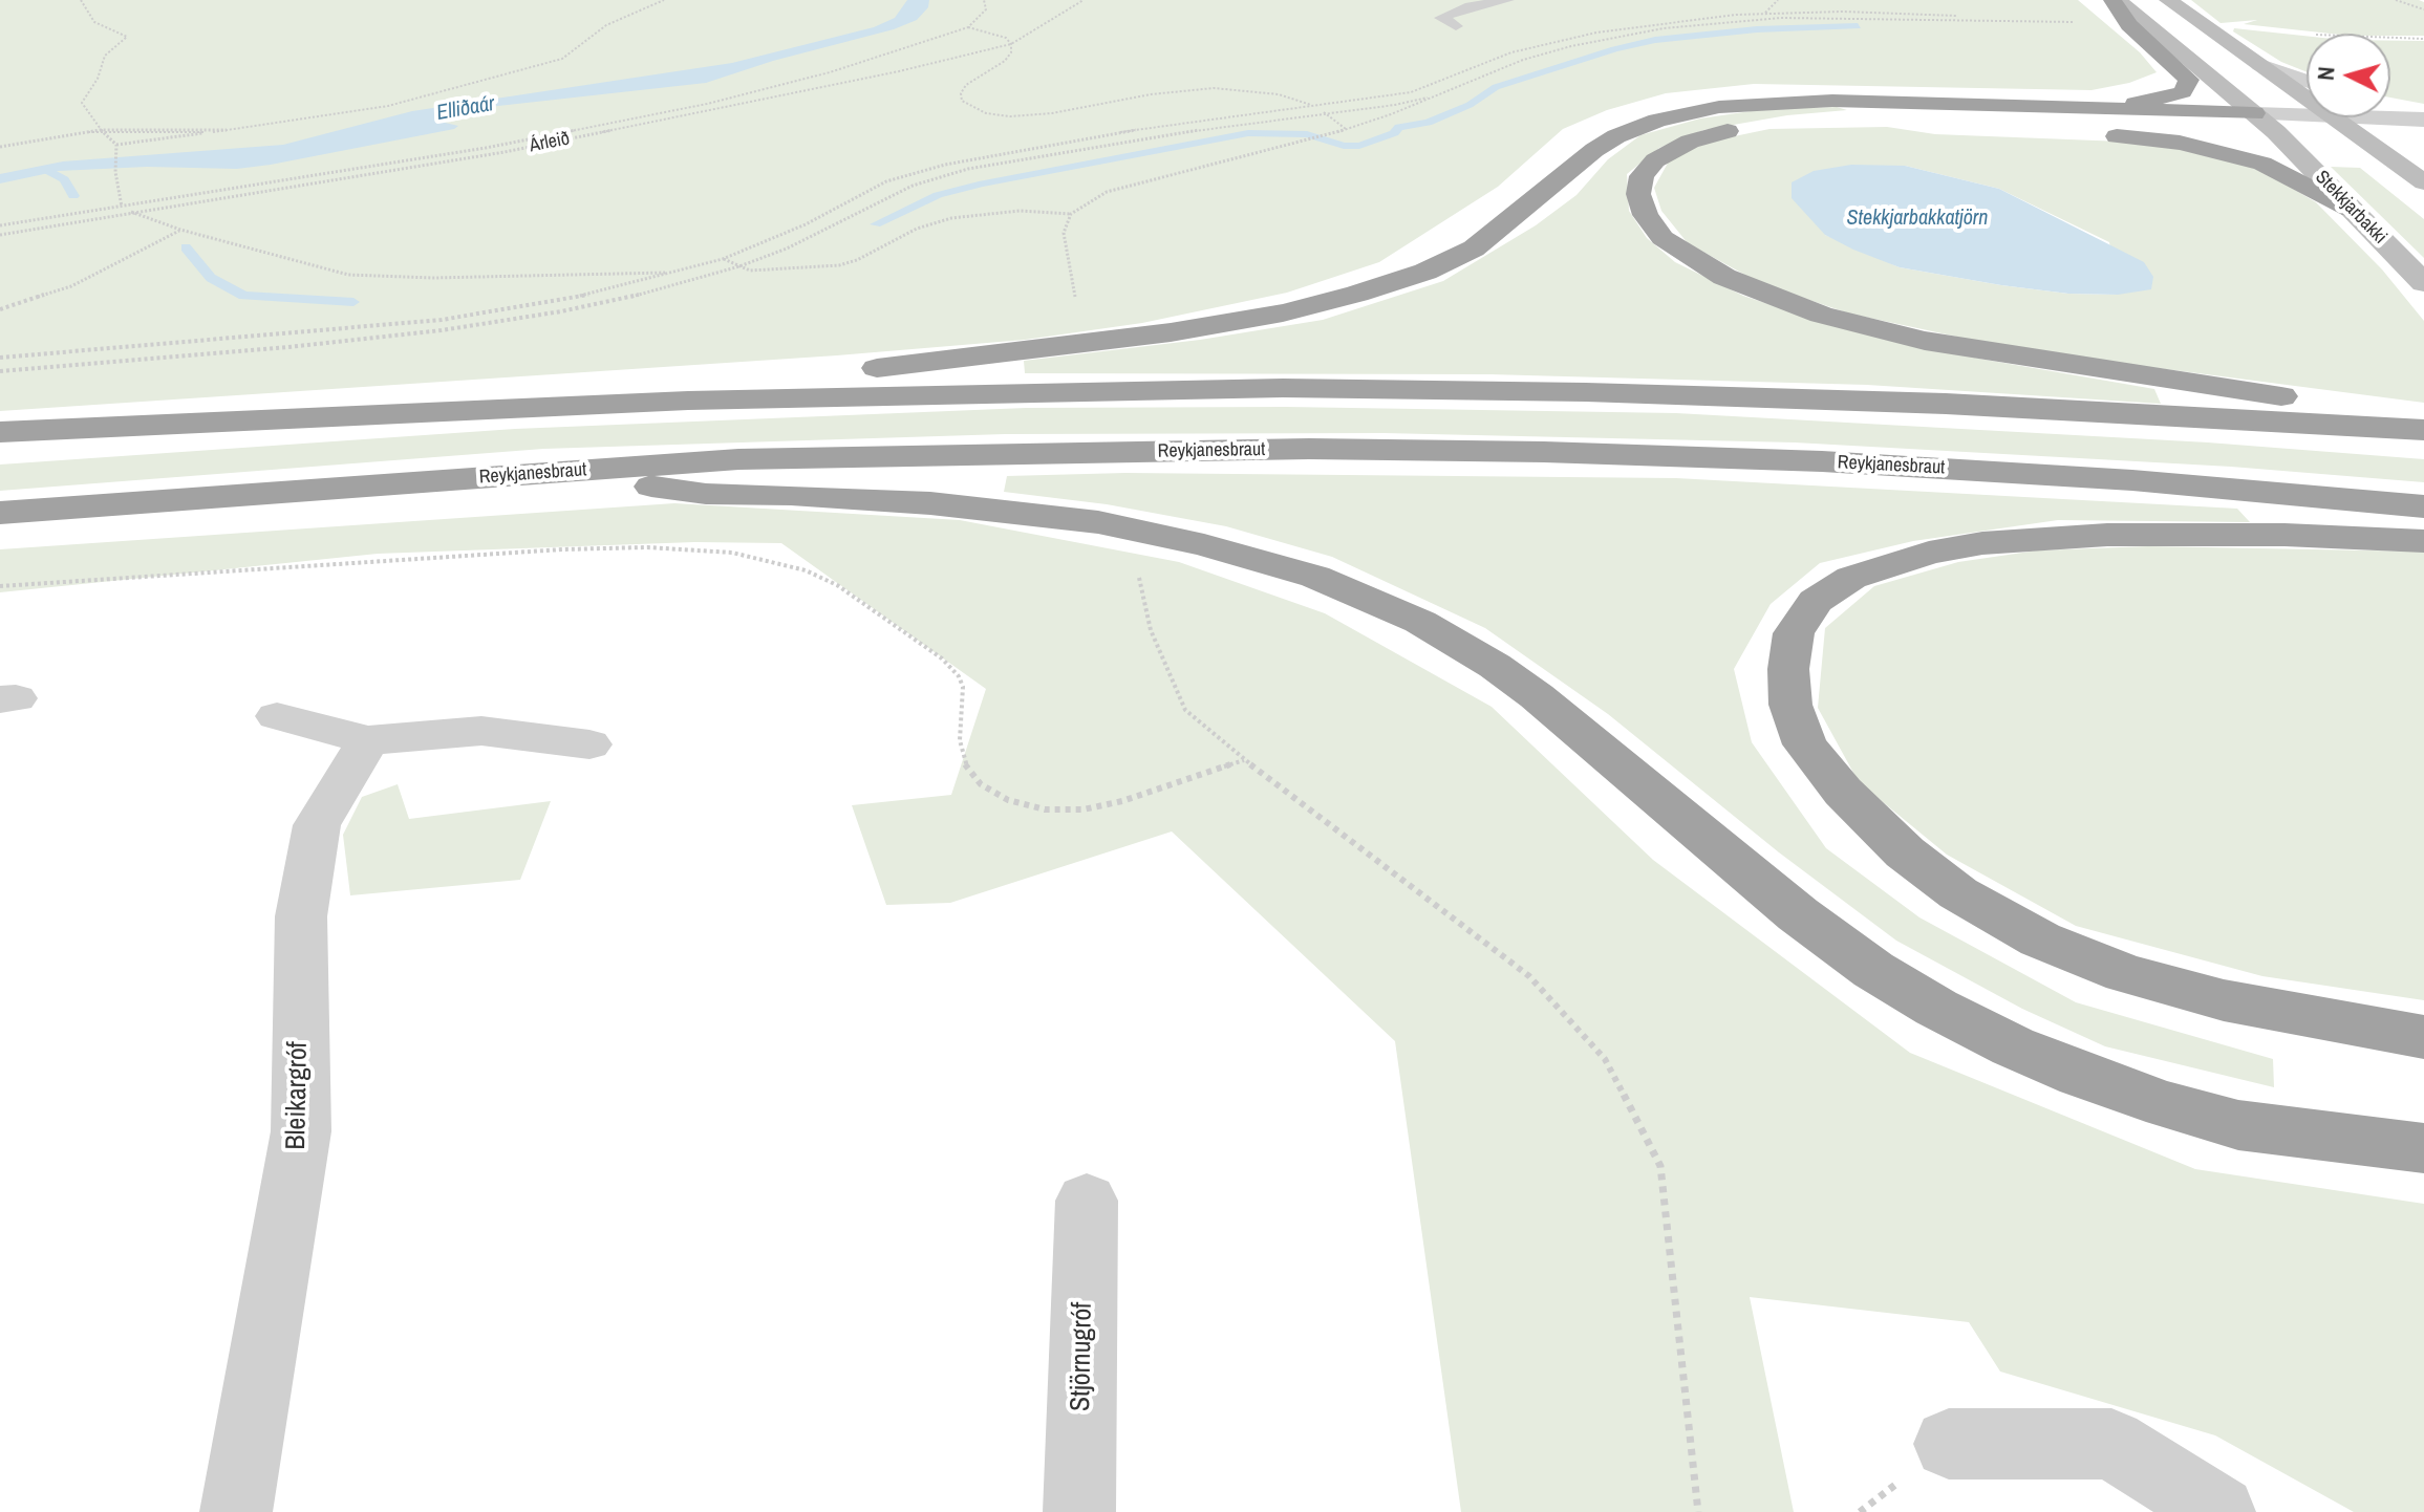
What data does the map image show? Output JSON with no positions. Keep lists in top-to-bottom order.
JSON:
{
  "streets": {
    "highway": ["Reykjanesbraut"],
    "main road": ["Stekkjarbakki"],
    "street": ["Bleikargróf", "Stjörnugróf"],
    "path": ["Árleið"]
  },
  "water": ["Elliðaár", "Stekkjarbakkatjörn"],
  "north": "left"
}
